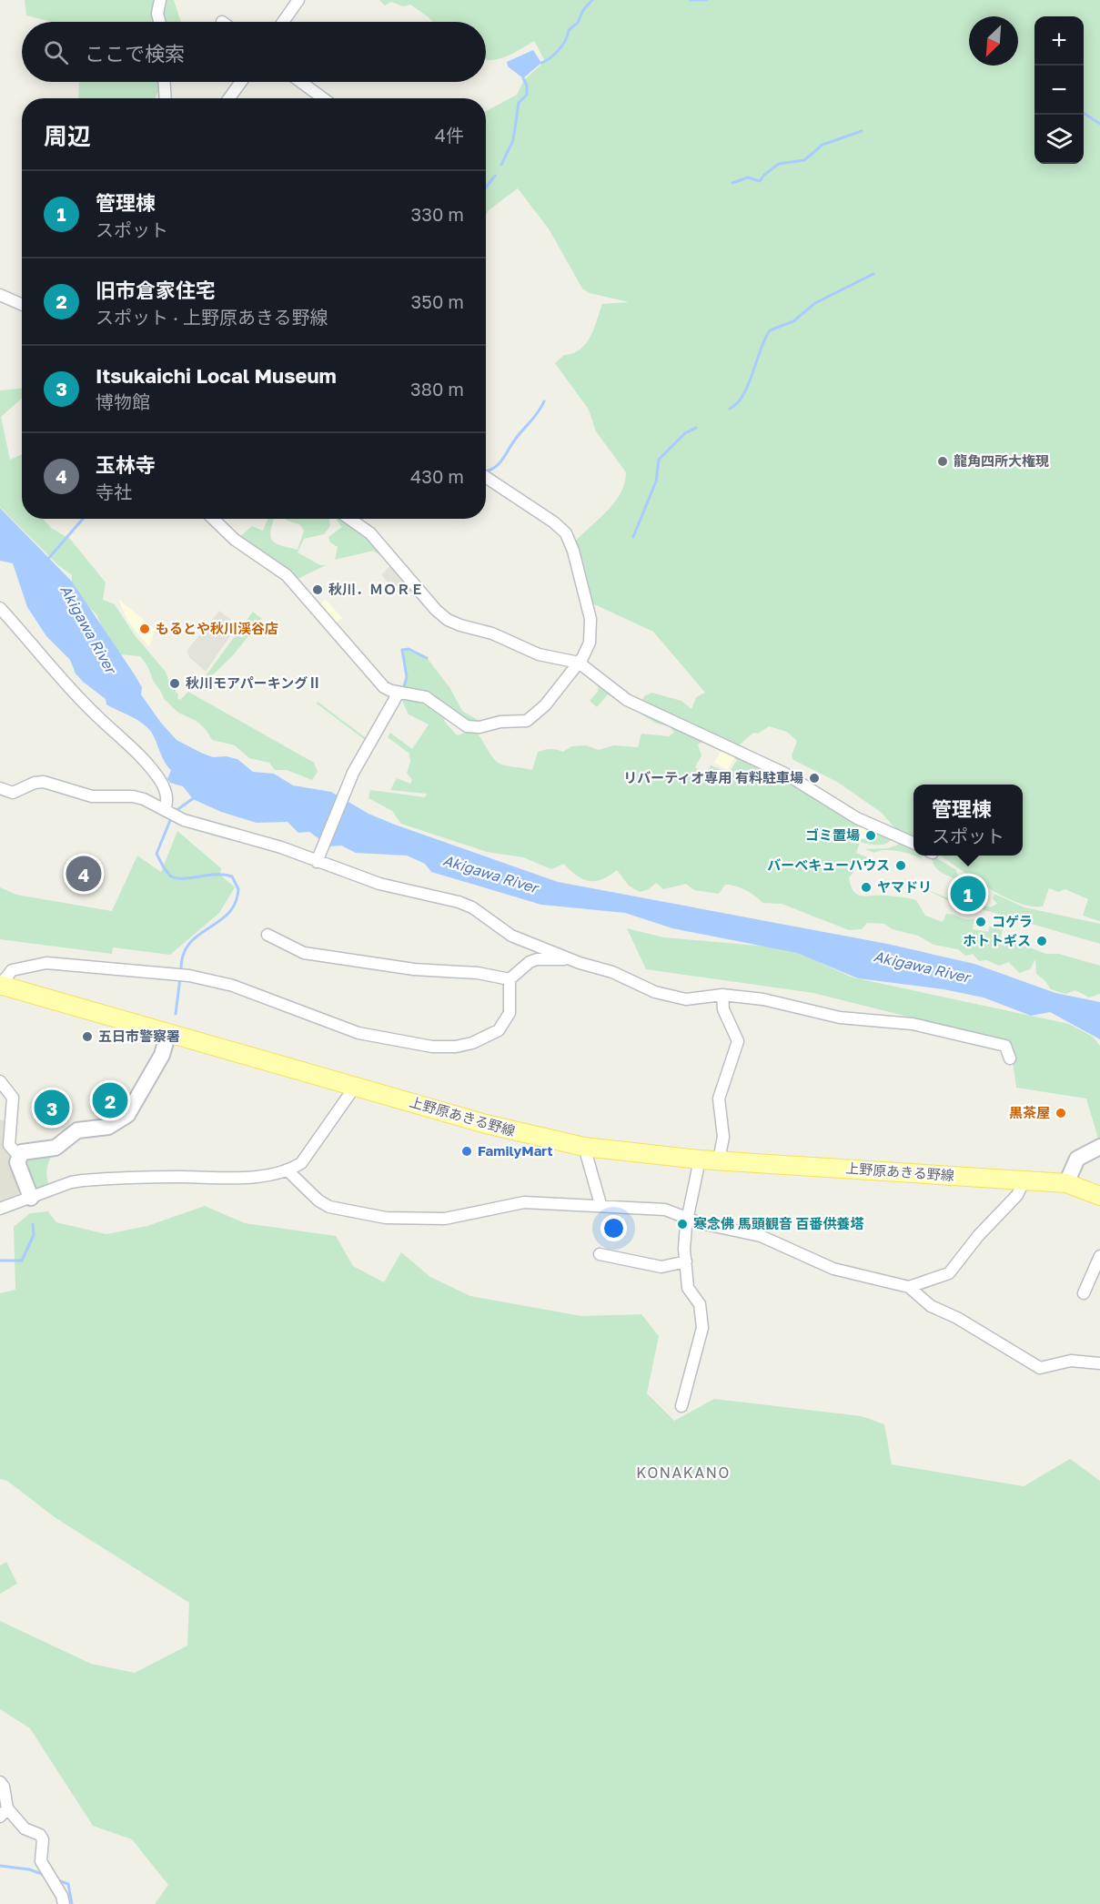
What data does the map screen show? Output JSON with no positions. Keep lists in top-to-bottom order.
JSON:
{
  "streets": {
    "main road": ["上野原あきる野線"]
  },
  "districts": ["KONAKANO"],
  "water": ["Akigawa River"],
  "places": [
    "龍角四所大権現",
    "秋川．ＭＯＲＥ",
    "もるとや秋川渓谷店",
    "秋川モアパーキングⅡ",
    "リバーティオ専用 有料駐車場",
    "ゴミ置場",
    "バーベキューハウス",
    "ヤマドリ",
    "コゲラ",
    "ホトトギス",
    "五日市警察署",
    "黒茶屋",
    "FamilyMart",
    "寒念佛 馬頭観音 百番供養塔"
  ],
  "north": "bottom left",
  "page": {
    "map_buttons": ["+", "−"],
    "search": "ここで検索",
    "heading": ["周辺", "4件"],
    "list": [
      {
        "mark": "1",
        "name": "管理棟",
        "note": "スポット",
        "value": "330 m"
      },
      {
        "mark": "2",
        "name": "旧市倉家住宅",
        "note": "スポット · 上野原あきる野線",
        "value": "350 m"
      },
      {
        "mark": "3",
        "name": "Itsukaichi Local Museum",
        "note": "博物館",
        "value": "380 m"
      },
      {
        "mark": "4",
        "name": "玉林寺",
        "note": "寺社",
        "value": "430 m"
      }
    ],
    "popup": ["管理棟", "スポット"],
    "pins": [
      "4",
      "1",
      "2",
      "3"
    ]
  }
}
